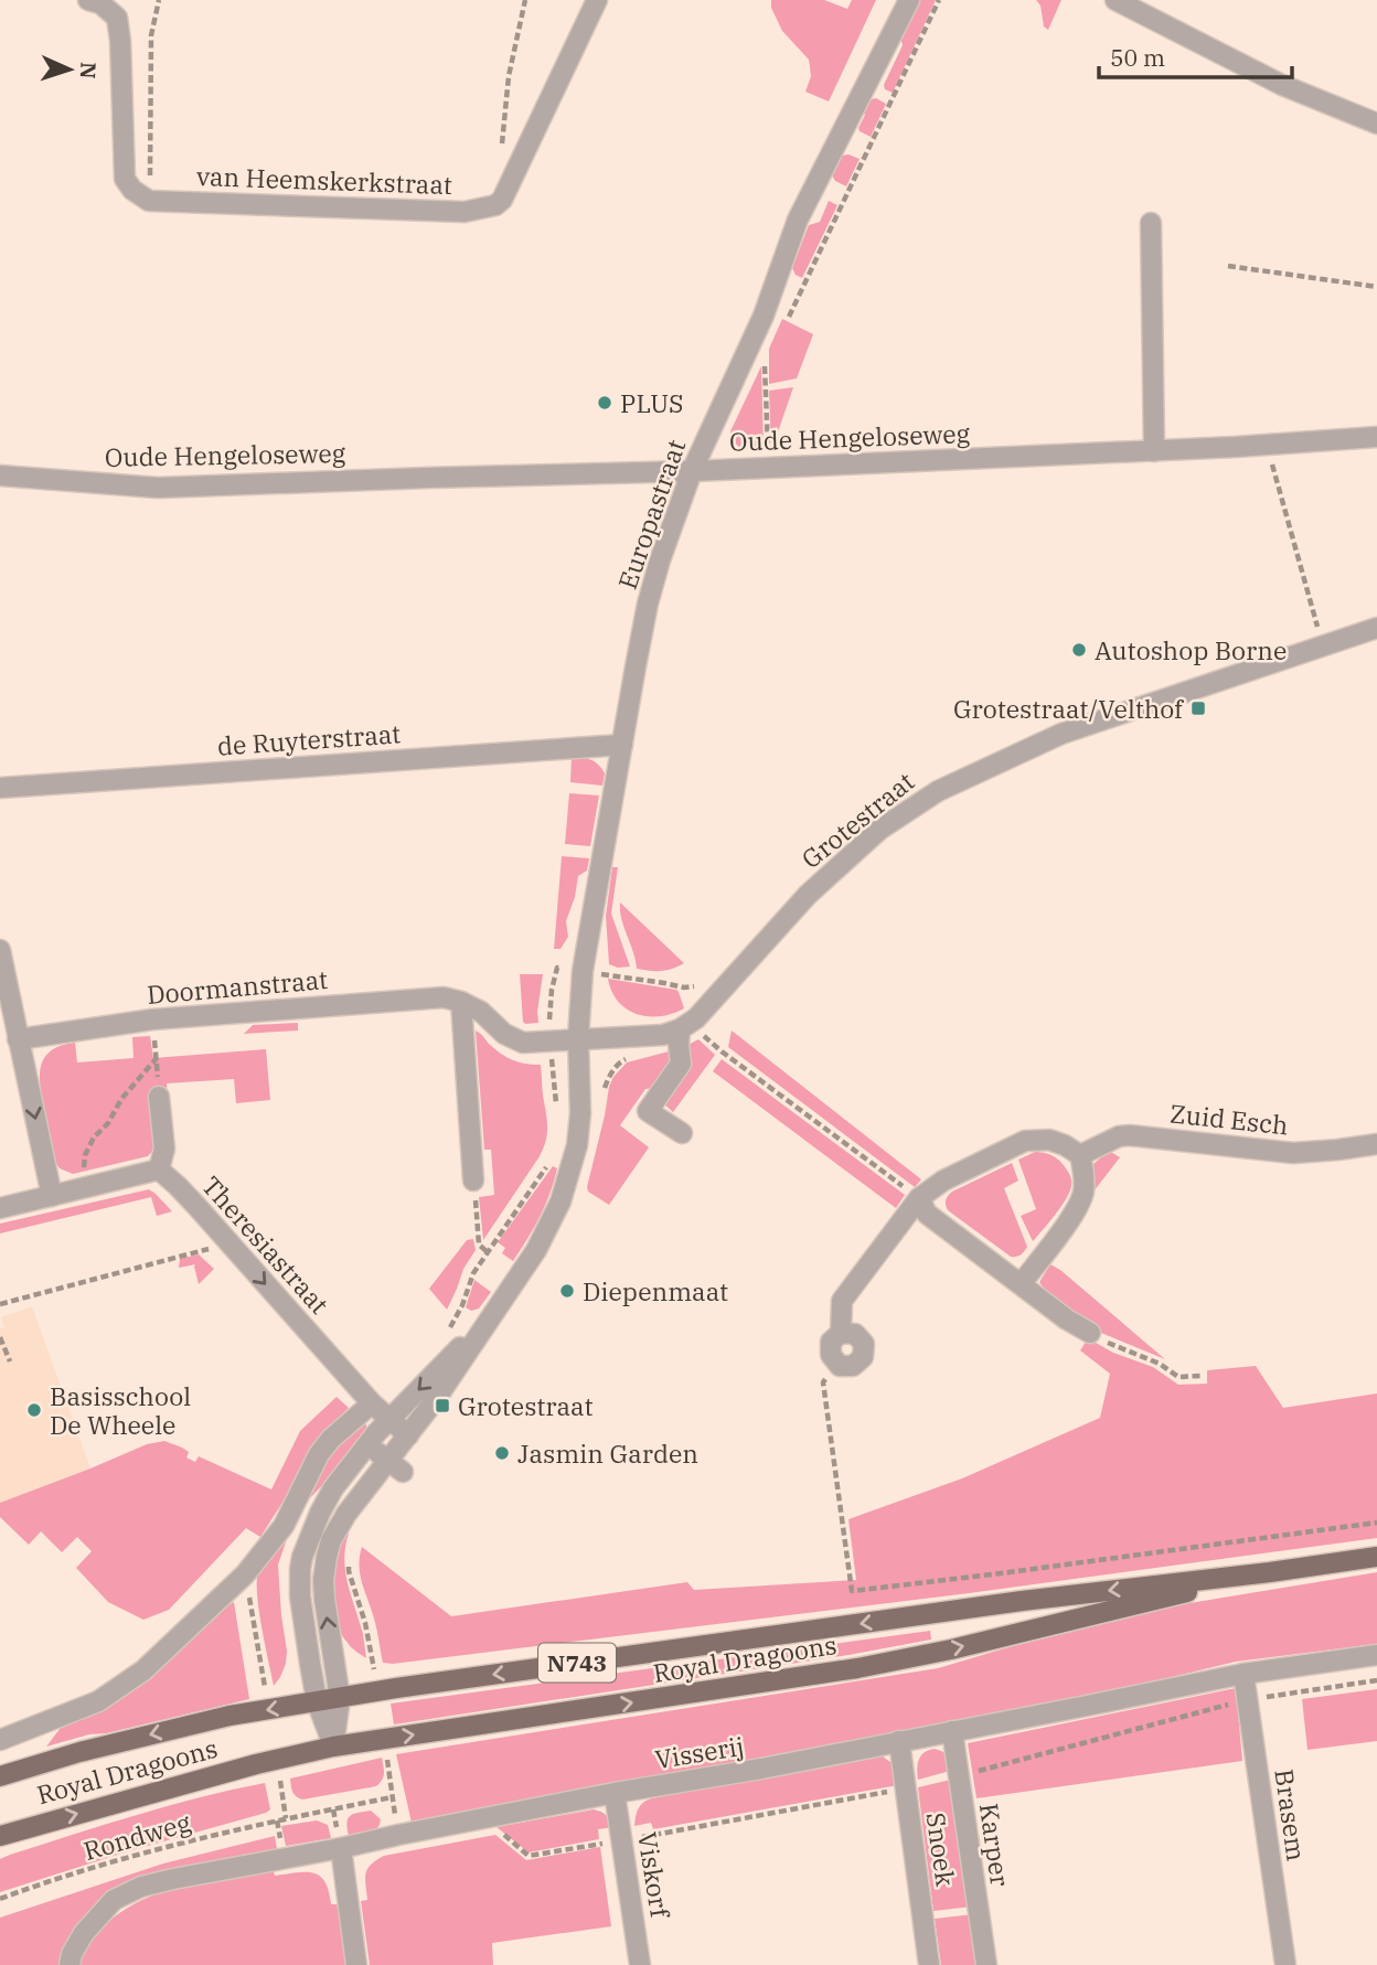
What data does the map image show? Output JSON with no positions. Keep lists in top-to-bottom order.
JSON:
{
  "streets": {
    "main road": ["Royal Dragoons", "N743"],
    "street": [
      "van Heemskerkstraat",
      "Oude Hengeloseweg",
      "Europastraat",
      "de Ruyterstraat",
      "Grotestraat",
      "Doormanstraat",
      "Zuid Esch",
      "Theresiastraat",
      "Visserij",
      "Brasem",
      "Karper",
      "Snoek",
      "Viskorf"
    ],
    "path": ["Rondweg"]
  },
  "crossings": [
    ["Oude Hengeloseweg", "Europastraat"],
    ["Europastraat", "de Ruyterstraat"],
    ["Visserij", "Brasem"],
    ["Visserij", "Karper"],
    ["Visserij", "Snoek"],
    ["Visserij", "Viskorf"]
  ],
  "one_way": ["Theresiastraat"],
  "places": {
    "other": [
      "PLUS",
      "Autoshop Borne",
      "Diepenmaat",
      "Basisschool De Wheele",
      "Jasmin Garden"
    ],
    "transit": ["Grotestraat/Velthof", "Grotestraat"]
  },
  "scale_bar": "50 m",
  "north": "right"
}
